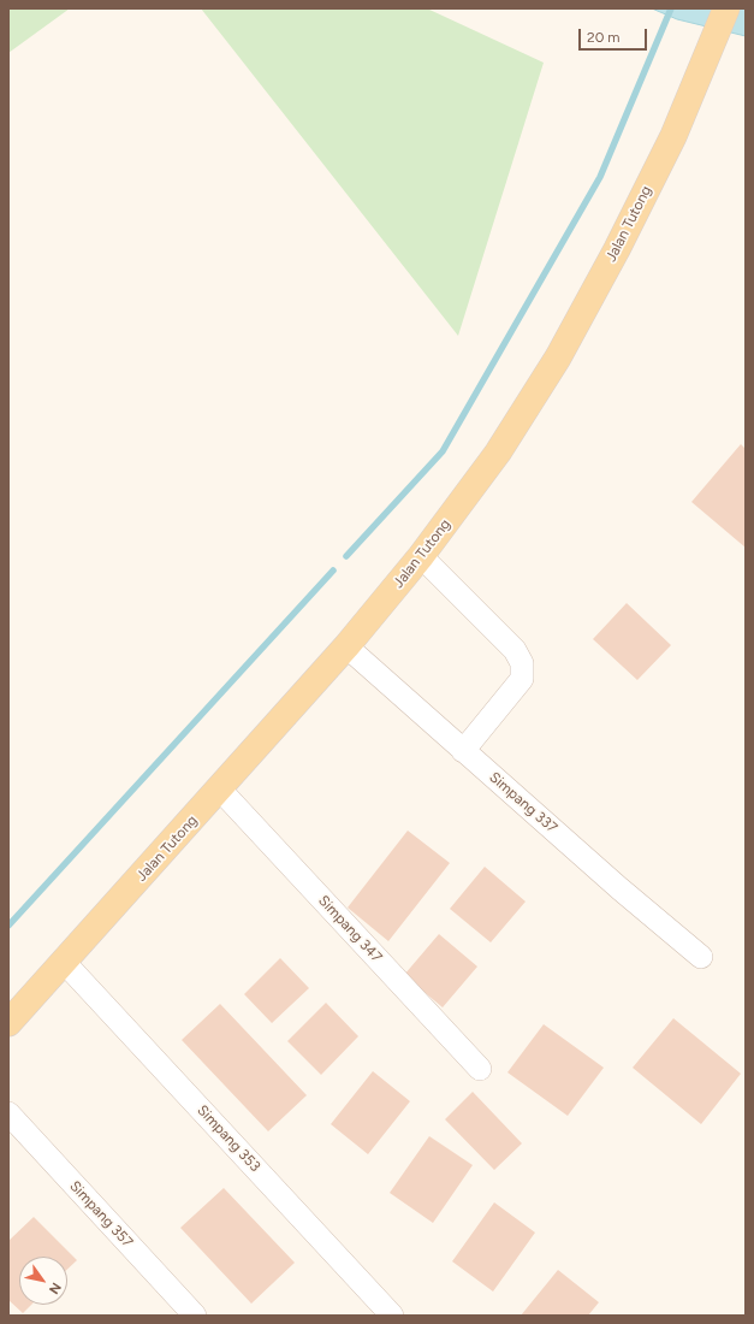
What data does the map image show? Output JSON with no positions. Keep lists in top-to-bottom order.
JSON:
{
  "streets": {
    "main road": ["Jalan Tutong"],
    "street": [
      "Simpang 337",
      "Simpang 347",
      "Simpang 353",
      "Simpang 357"
    ]
  },
  "crossings": [
    ["Jalan Tutong", "Simpang 337"],
    ["Jalan Tutong", "Simpang 347"],
    ["Jalan Tutong", "Simpang 353"]
  ],
  "scale_bar": "20 m",
  "north": "bottom right"
}
